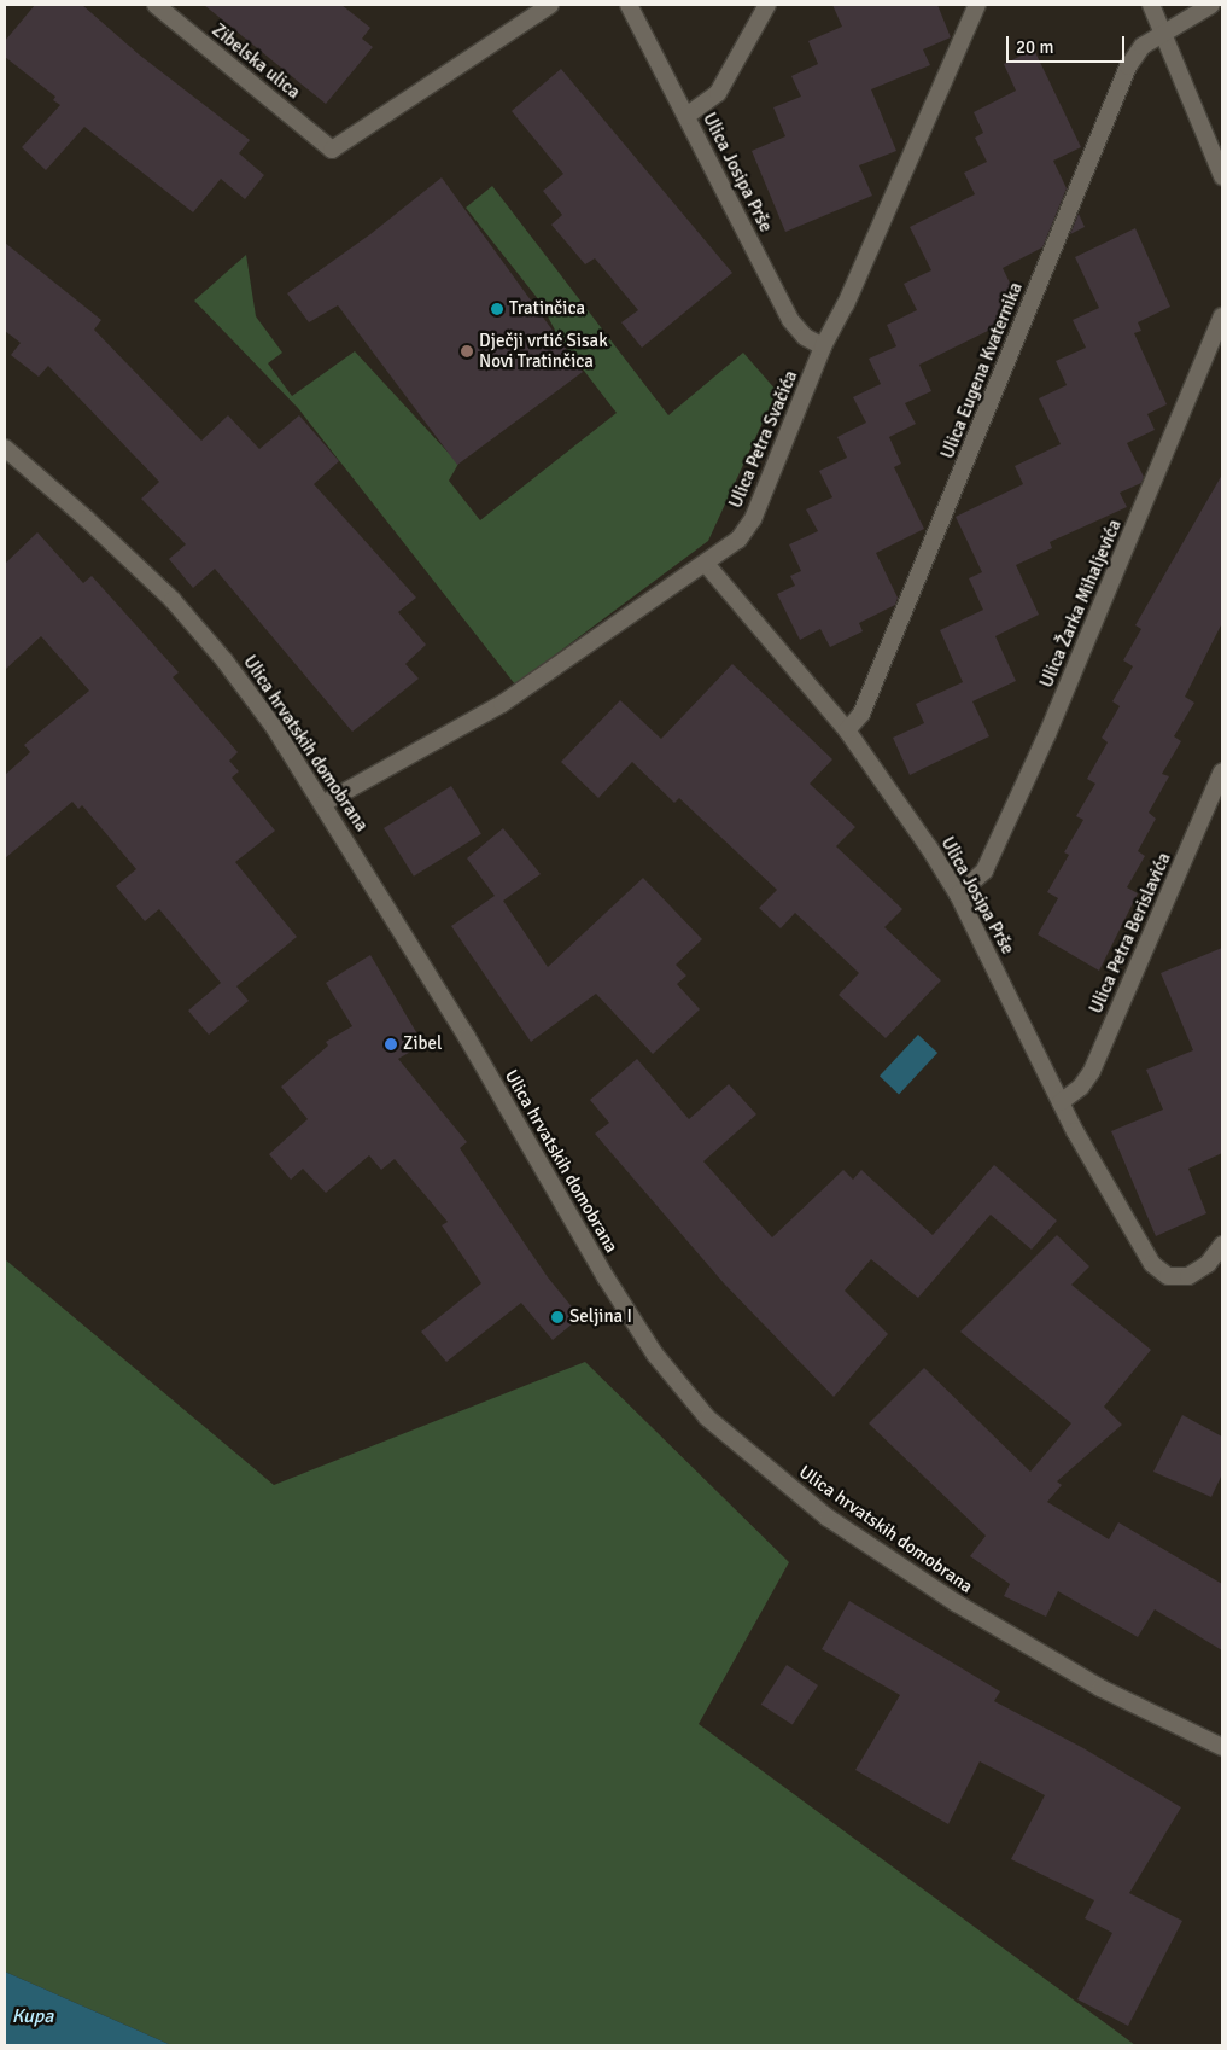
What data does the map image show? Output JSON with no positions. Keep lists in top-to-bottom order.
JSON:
{
  "streets": {
    "street": [
      "Zibelska ulica",
      "Ulica Josipa Prše",
      "Ulica Eugena Kvaternika",
      "Ulica Petra Svačića",
      "Ulica Žarka Mihaljevića",
      "Ulica hrvatskih domobrana",
      "Ulica Petra Berislavića"
    ]
  },
  "crossings": [
    ["Ulica Josipa Prše", "Ulica Eugena Kvaternika"],
    ["Ulica Josipa Prše", "Ulica Petra Svačića"],
    ["Ulica Josipa Prše", "Ulica Žarka Mihaljevića"],
    ["Ulica Josipa Prše", "Ulica Petra Berislavića"],
    ["Ulica Petra Svačića", "Ulica hrvatskih domobrana"]
  ],
  "water": ["Kupa"],
  "places": [
    "Tratinčica",
    "Dječji vrtić Sisak Novi Tratinčica",
    "Zibel",
    "Seljina I"
  ],
  "scale_bar": "20 m"
}
